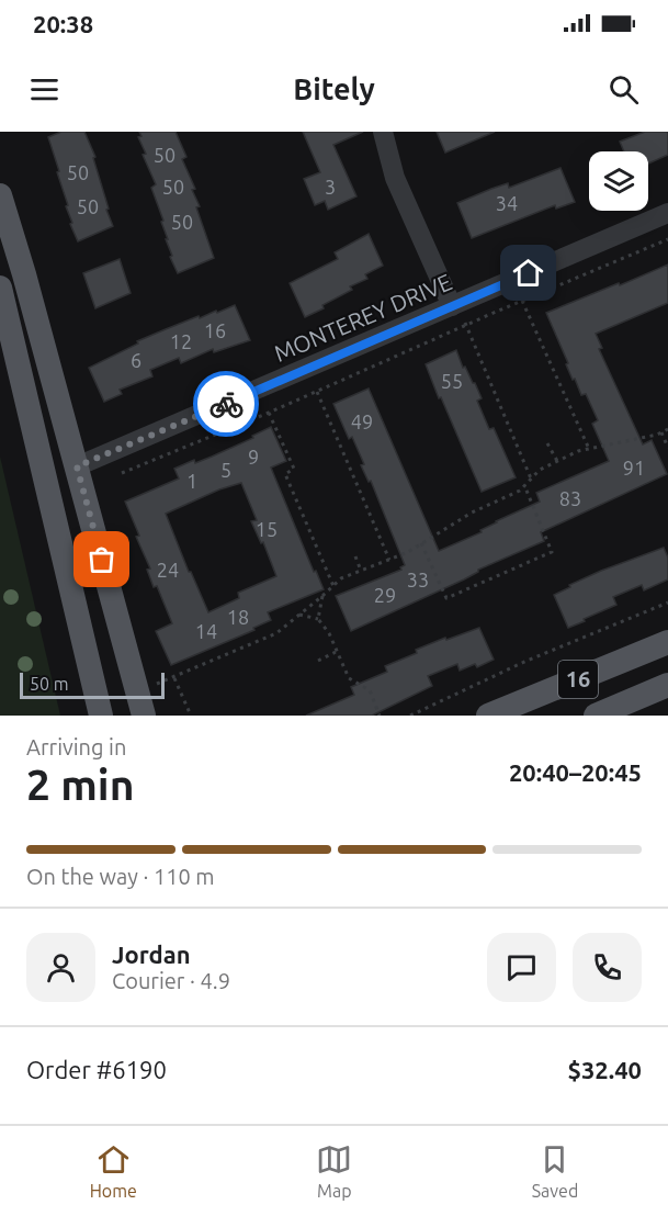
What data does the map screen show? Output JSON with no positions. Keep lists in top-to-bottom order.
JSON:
{
  "streets": {
    "main road": ["16"],
    "street": ["MONTEREY DRIVE"]
  },
  "house_numbers": [
    "50",
    "50",
    "50",
    "3",
    "34",
    "50",
    "50",
    "16",
    "12",
    "6",
    "55",
    "49",
    "9",
    "91",
    "5",
    "1",
    "83",
    "15",
    "24",
    "33",
    "29",
    "18",
    "14"
  ],
  "scale_bar": "50 m",
  "page": {
    "status": "20:38",
    "header": "Bitely",
    "scale": "50 m",
    "heading": ["2 min", "Arriving in", "20:40–20:45"],
    "panel": [
      "Jordan",
      "Courier · 4.9",
      "Order #6190",
      "$32.40"
    ],
    "bar": "On the way · 110 m",
    "tabs": ["Home", "Map", "Saved"]
  }
}
